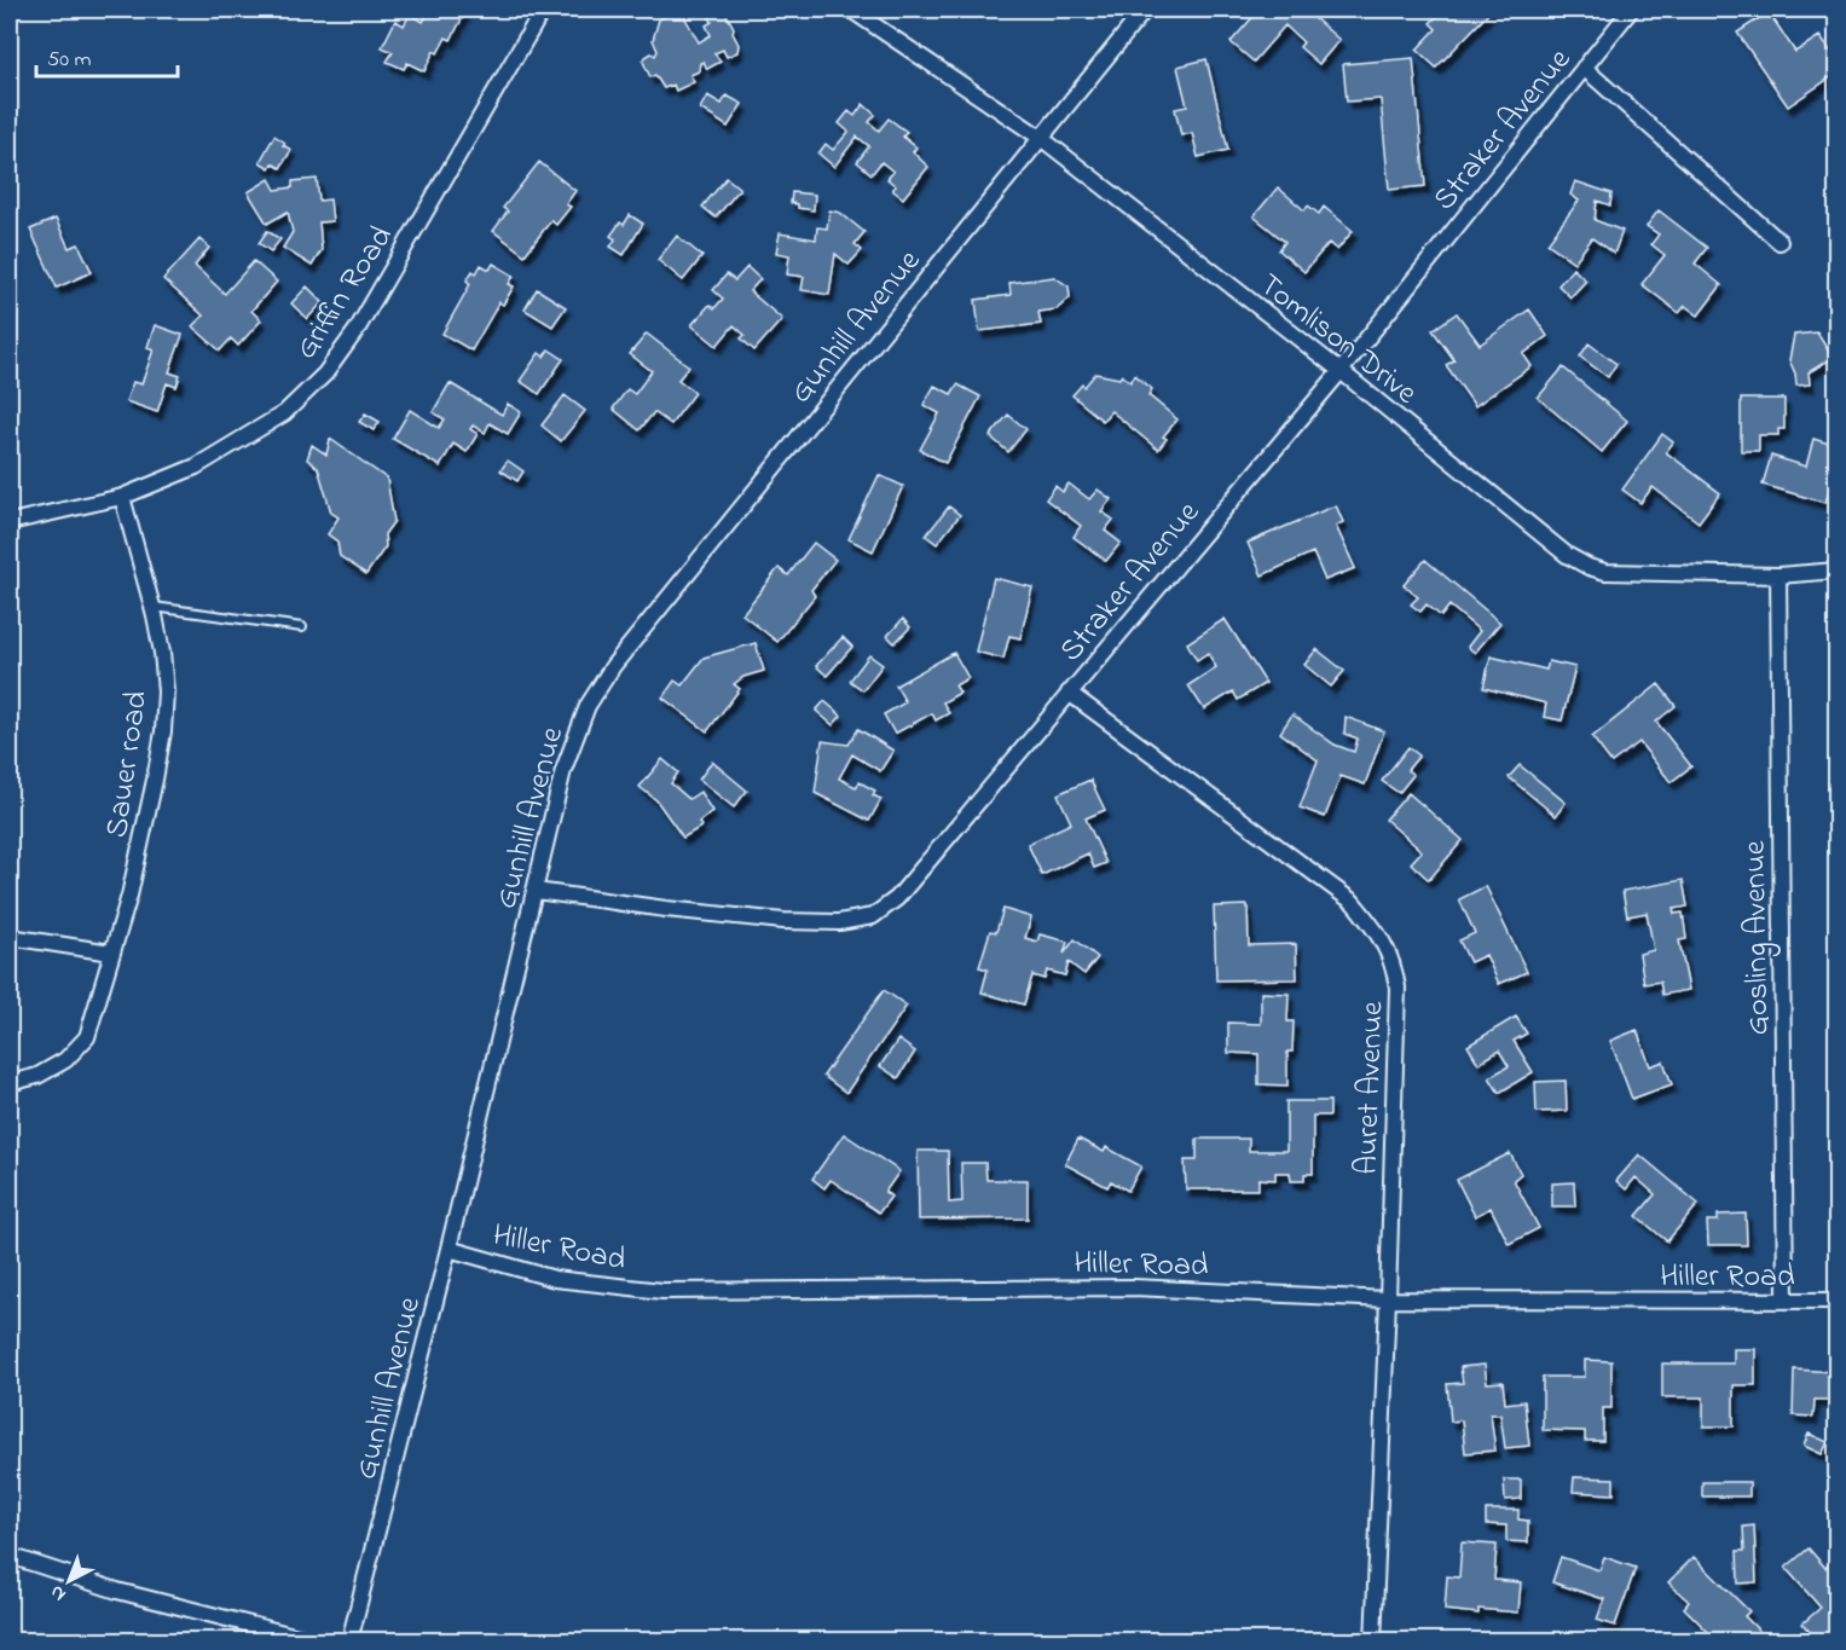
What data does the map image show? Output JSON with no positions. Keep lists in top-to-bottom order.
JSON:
{
  "streets": {
    "street": [
      "Straker Avenue",
      "Griffin Road",
      "Gunhill Avenue",
      "Tomlison Drive",
      "Sauer road",
      "Gosling Avenue",
      "Auret Avenue",
      "Hiller Road"
    ]
  },
  "crossings": [
    ["Straker Avenue", "Gunhill Avenue"],
    ["Straker Avenue", "Tomlison Drive"],
    ["Straker Avenue", "Auret Avenue"],
    ["Griffin Road", "Sauer road"],
    ["Gunhill Avenue", "Tomlison Drive"],
    ["Gunhill Avenue", "Hiller Road"],
    ["Tomlison Drive", "Gosling Avenue"],
    ["Gosling Avenue", "Hiller Road"],
    ["Auret Avenue", "Hiller Road"]
  ],
  "scale_bar": "50 m",
  "north": "bottom left"
}
